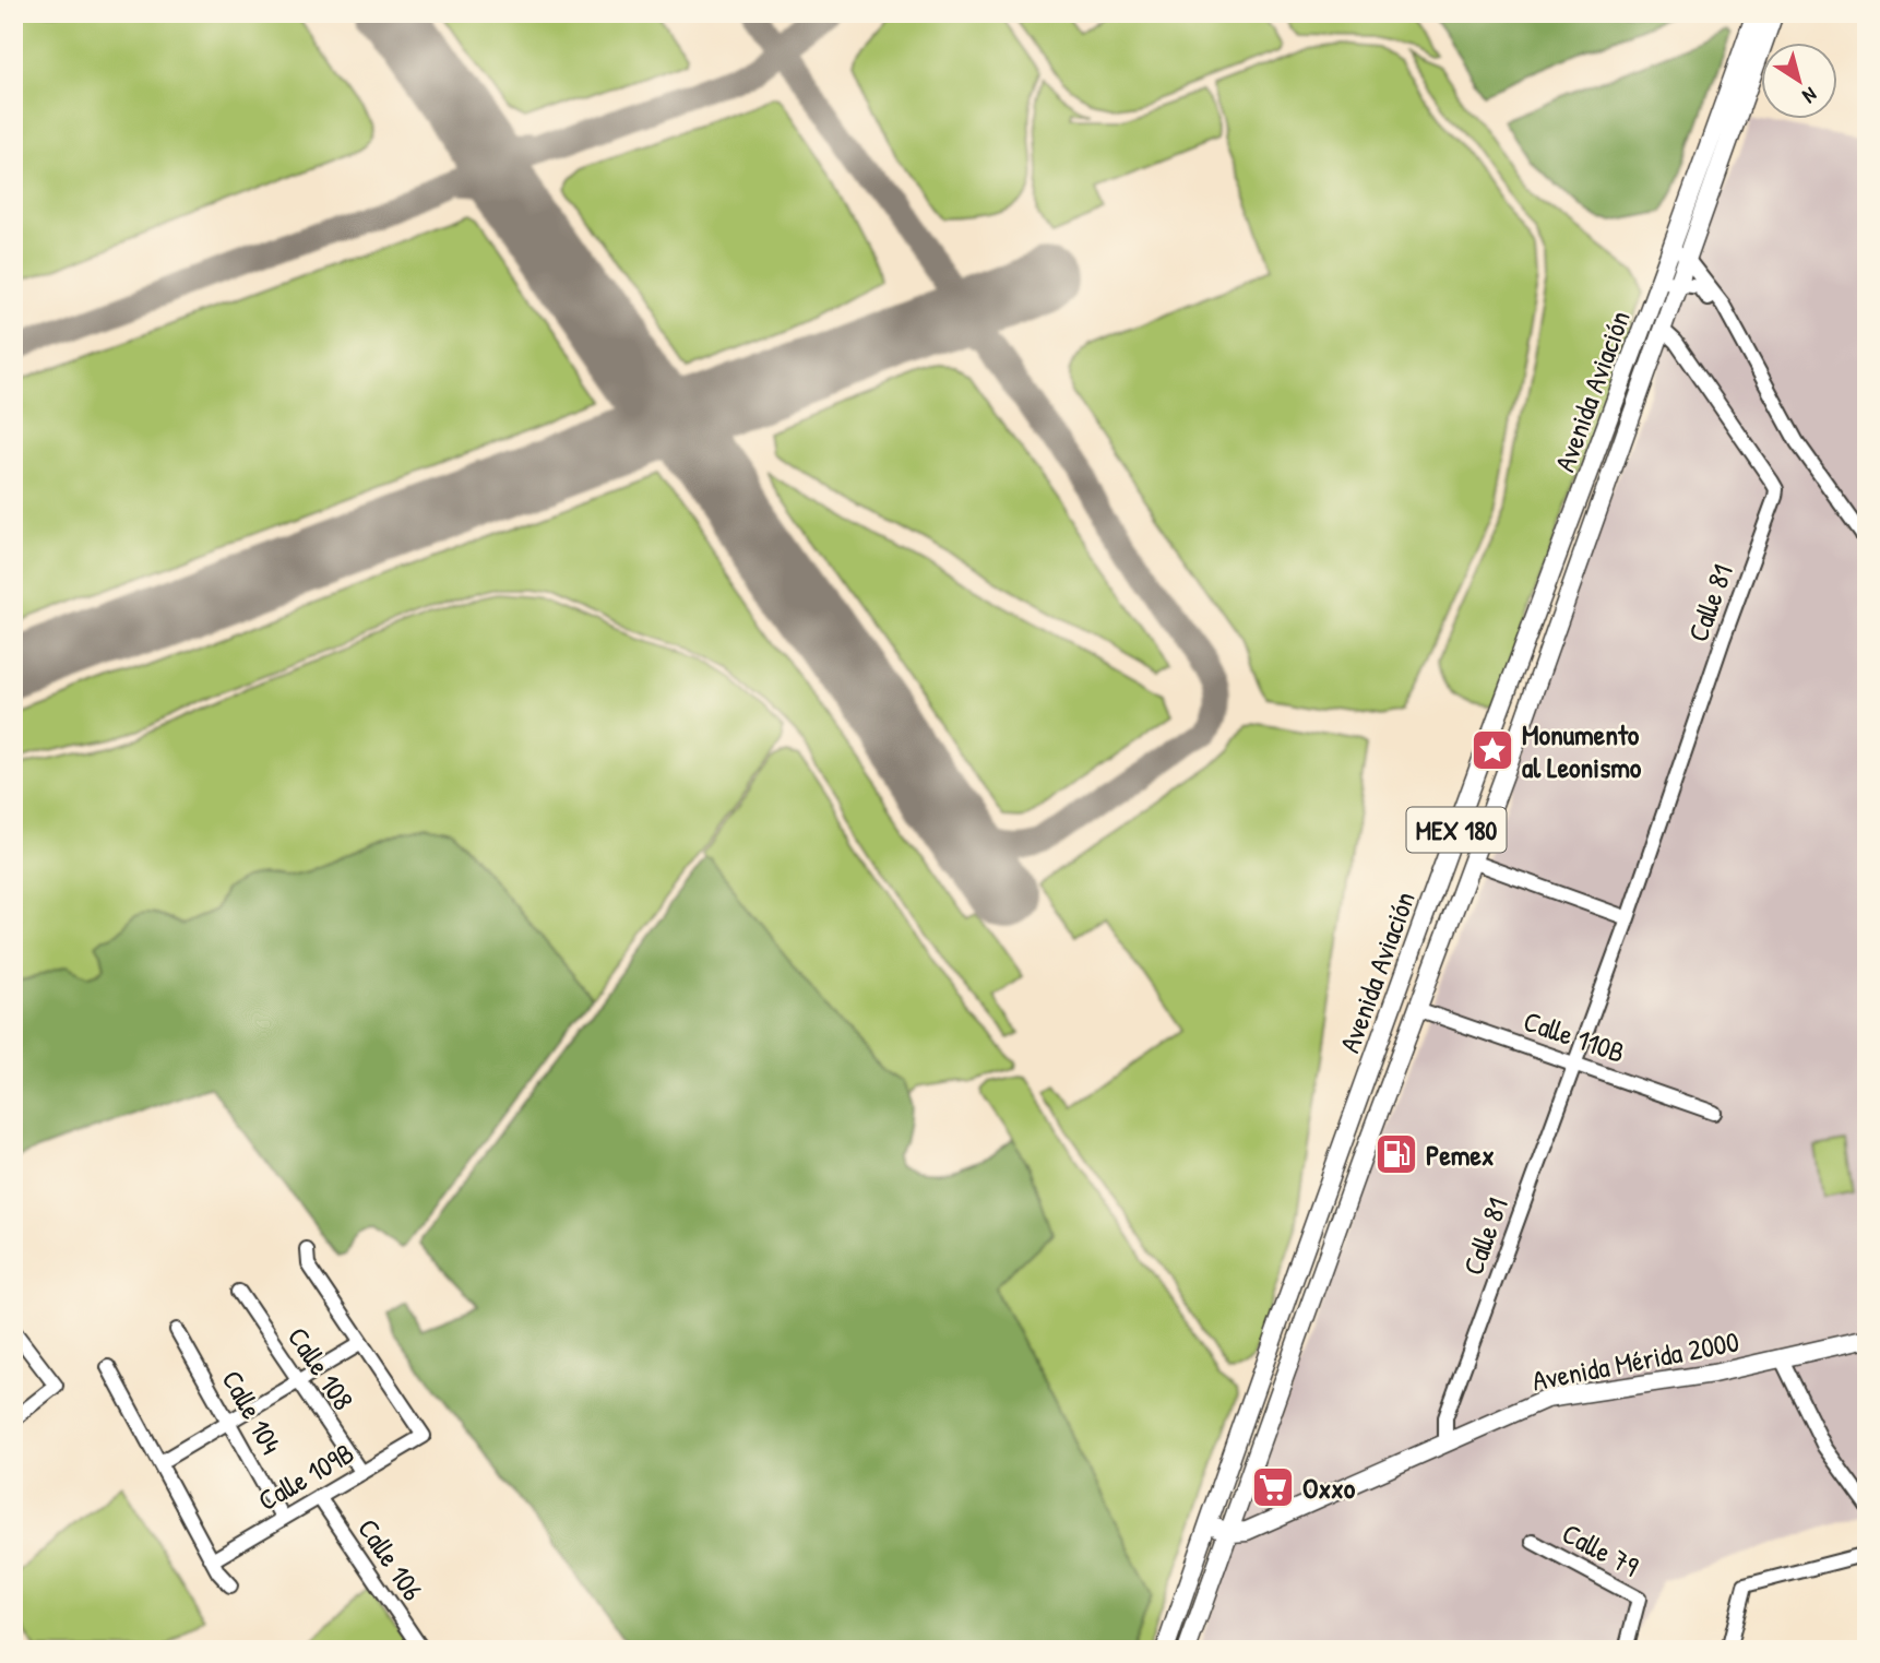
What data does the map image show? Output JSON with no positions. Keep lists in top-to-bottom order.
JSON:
{
  "streets": {
    "main road": ["Avenida Aviación", "MEX 180", "Avenida Mérida 2000"],
    "street": [
      "Calle 81",
      "Calle 110B",
      "Calle 108",
      "Calle 104",
      "Calle 109B",
      "Calle 79",
      "Calle 106"
    ]
  },
  "crossings": [
    ["Avenida Aviación", "Calle 81"],
    ["Avenida Aviación", "Calle 110B"],
    ["Avenida Aviación", "Avenida Mérida 2000"],
    ["Calle 81", "Calle 110B"],
    ["Calle 81", "Avenida Mérida 2000"],
    ["Calle 108", "Calle 109B"],
    ["Calle 104", "Calle 109B"],
    ["Calle 109B", "Calle 106"]
  ],
  "places": {
    "place": ["Monumento al Leonismo"],
    "fuel station": ["Pemex"],
    "supermarket": ["Oxxo"]
  },
  "north": "bottom right"
}
